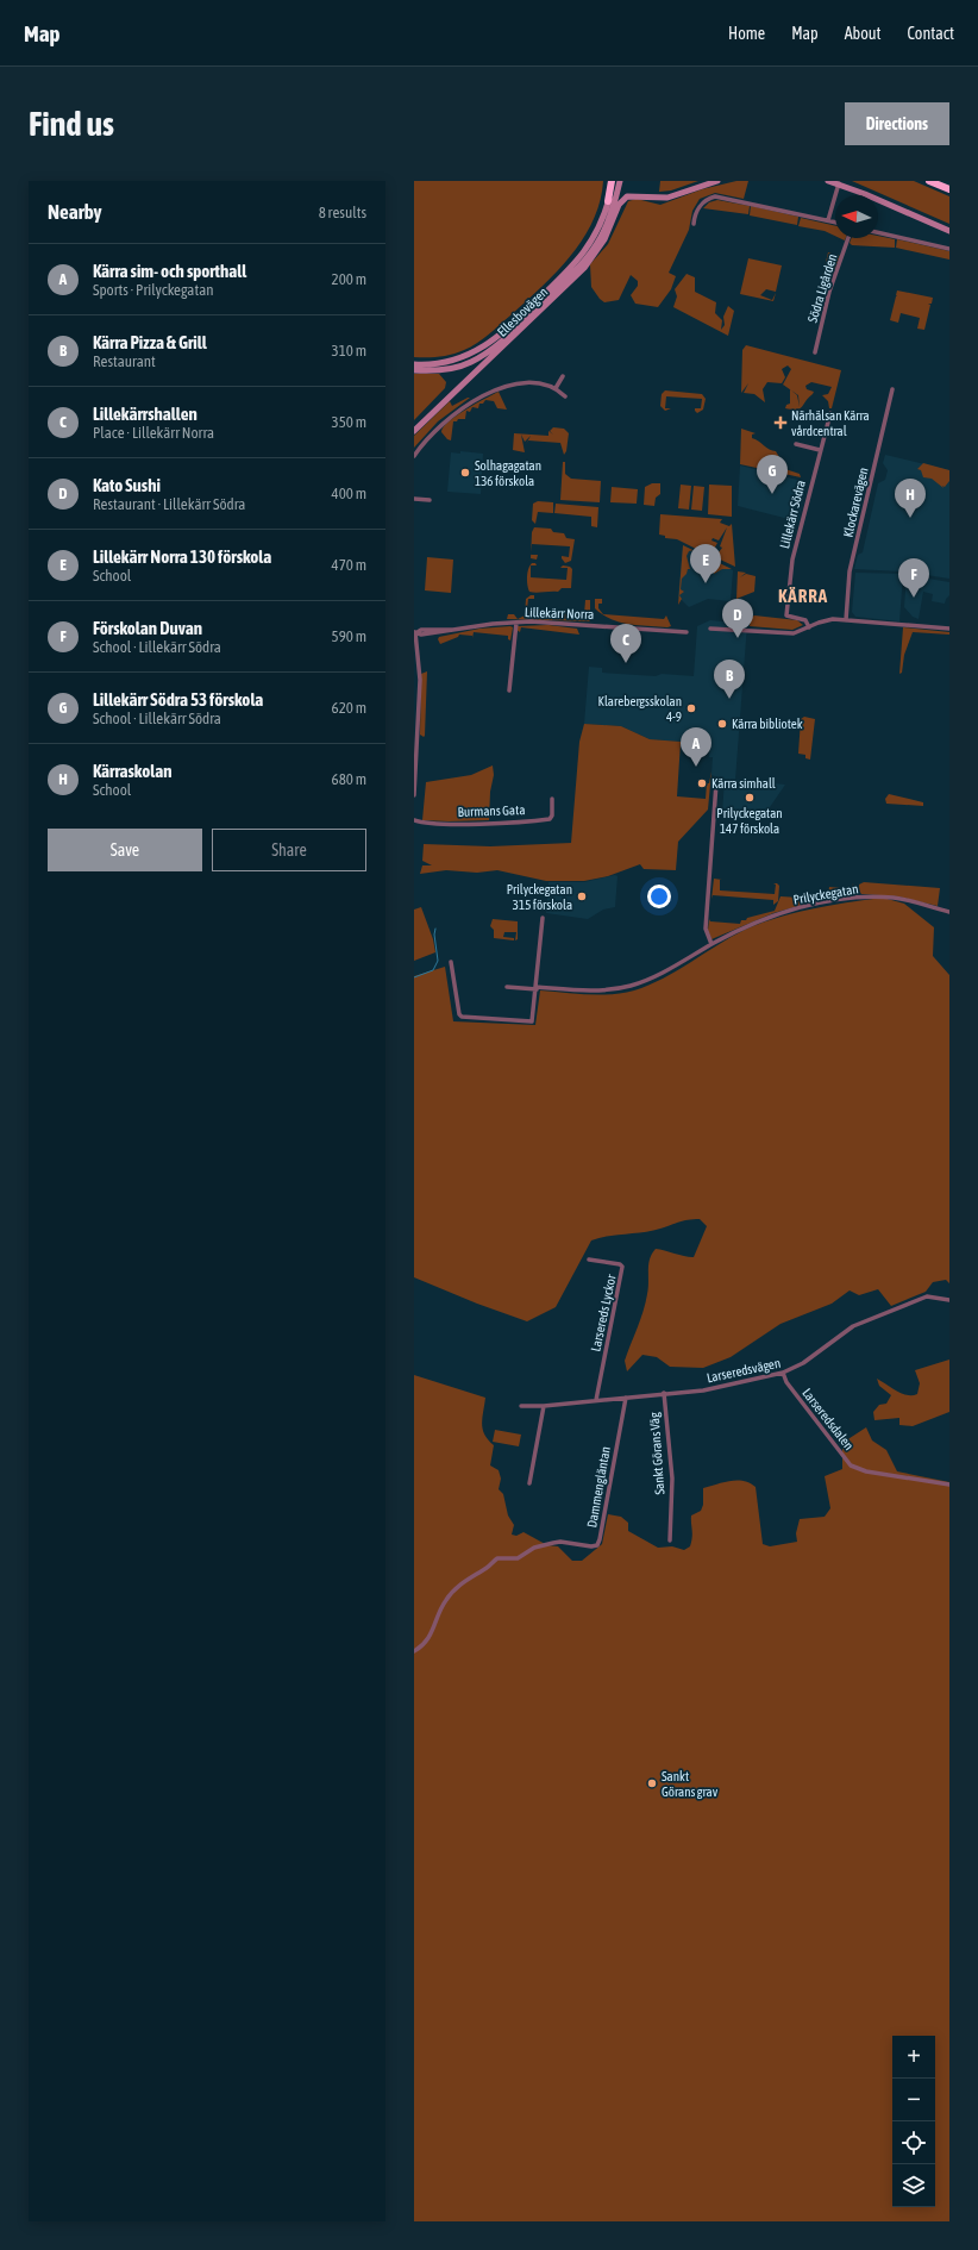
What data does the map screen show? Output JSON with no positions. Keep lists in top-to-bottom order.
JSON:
{
  "streets": {
    "main road": ["Ellesbovägen"],
    "street": [
      "Södra Ligården",
      "Klockarevägen",
      "Lillekärr Södra",
      "Lillekärr Norra",
      "Burmans Gata",
      "Prilyckegatan",
      "Larsereds Lyckor",
      "Larseredsvägen",
      "Larseredsdalen",
      "Sankt Görans Väg",
      "Dammengläntan"
    ]
  },
  "crossings": [
    ["Larsereds Lyckor", "Larseredsvägen"],
    ["Larseredsvägen", "Larseredsdalen"],
    ["Larseredsvägen", "Sankt Görans Väg"],
    ["Larseredsvägen", "Dammengläntan"]
  ],
  "districts": ["KÄRRA"],
  "places": {
    "health": ["Närhälsan Kärra vårdcentral"],
    "other": [
      "Solhagagatan 136 förskola",
      "Klarebergsskolan 4-9",
      "Kärra bibliotek",
      "Kärra simhall",
      "Prilyckegatan 147 förskola",
      "Prilyckegatan 315 förskola",
      "Sankt Görans grav"
    ]
  },
  "north": "left",
  "page": {
    "header": "Map",
    "nav": [
      "Home",
      "Map",
      "About",
      "Contact"
    ],
    "buttons": [
      "Directions",
      ["Save", "Share"]
    ],
    "title": "Find us",
    "heading": ["Nearby", "8 results"],
    "list": [
      {
        "mark": "A",
        "name": "Kärra sim- och sporthall",
        "note": "Sports · Prilyckegatan",
        "value": "200 m"
      },
      {
        "mark": "B",
        "name": "Kärra Pizza & Grill",
        "note": "Restaurant",
        "value": "310 m"
      },
      {
        "mark": "C",
        "name": "Lillekärrshallen",
        "note": "Place · Lillekärr Norra",
        "value": "350 m"
      },
      {
        "mark": "D",
        "name": "Kato Sushi",
        "note": "Restaurant · Lillekärr Södra",
        "value": "400 m"
      },
      {
        "mark": "E",
        "name": "Lillekärr Norra 130 förskola",
        "note": "School",
        "value": "470 m"
      },
      {
        "mark": "F",
        "name": "Förskolan Duvan",
        "note": "School · Lillekärr Södra",
        "value": "590 m"
      },
      {
        "mark": "G",
        "name": "Lillekärr Södra 53 förskola",
        "note": "School · Lillekärr Södra",
        "value": "620 m"
      },
      {
        "mark": "H",
        "name": "Kärraskolan",
        "note": "School",
        "value": "680 m"
      }
    ],
    "pins": [
      "G",
      "H",
      "E",
      "F",
      "D",
      "C",
      "B",
      "A"
    ],
    "map_buttons": ["+", "−"]
  }
}
